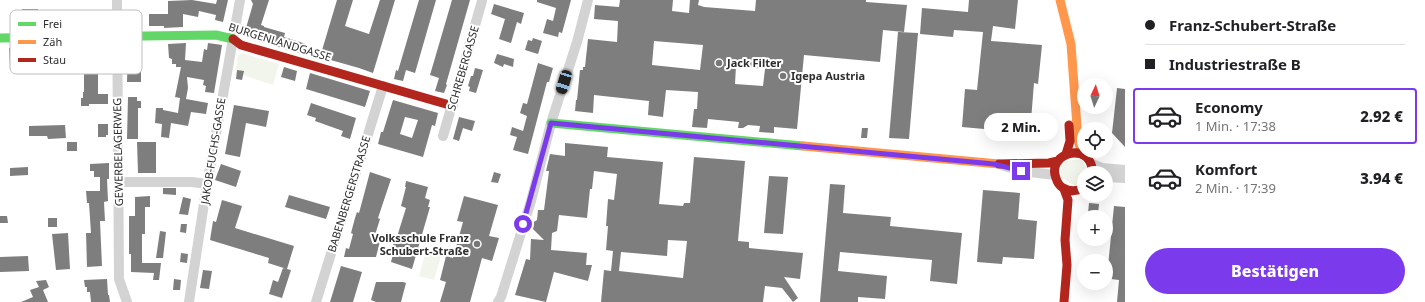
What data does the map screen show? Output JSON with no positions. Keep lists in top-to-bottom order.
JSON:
{
  "streets": {
    "street": [
      "BURGENLANDGASSE",
      "SCHREBERGASSE",
      "JAKOB-FUCHS-GASSE",
      "GEWERBELAGERWEG",
      "BABENBERGERSTRASSE"
    ]
  },
  "crossings": [
    ["BURGENLANDGASSE", "SCHREBERGASSE"],
    ["BURGENLANDGASSE", "JAKOB-FUCHS-GASSE"],
    ["BURGENLANDGASSE", "BABENBERGERSTRASSE"]
  ],
  "places": ["Jack Filter", "Igepa Austria", "Volksschule Franz Schubert-Straße"],
  "legend": ["Frei", "Zäh", "Stau"],
  "north": "top",
  "page": {
    "banner": ["Franz-Schubert-Straße", "Industriestraße B"],
    "map_buttons": ["+", "−"],
    "list": [
      {
        "name": "Economy",
        "note": "1 Min. · 17:38",
        "value": "2.92 €"
      },
      {
        "name": "Komfort",
        "note": "2 Min. · 17:39",
        "value": "3.94 €"
      }
    ],
    "bubble": "2 Min.",
    "buttons": "Bestätigen"
  }
}
